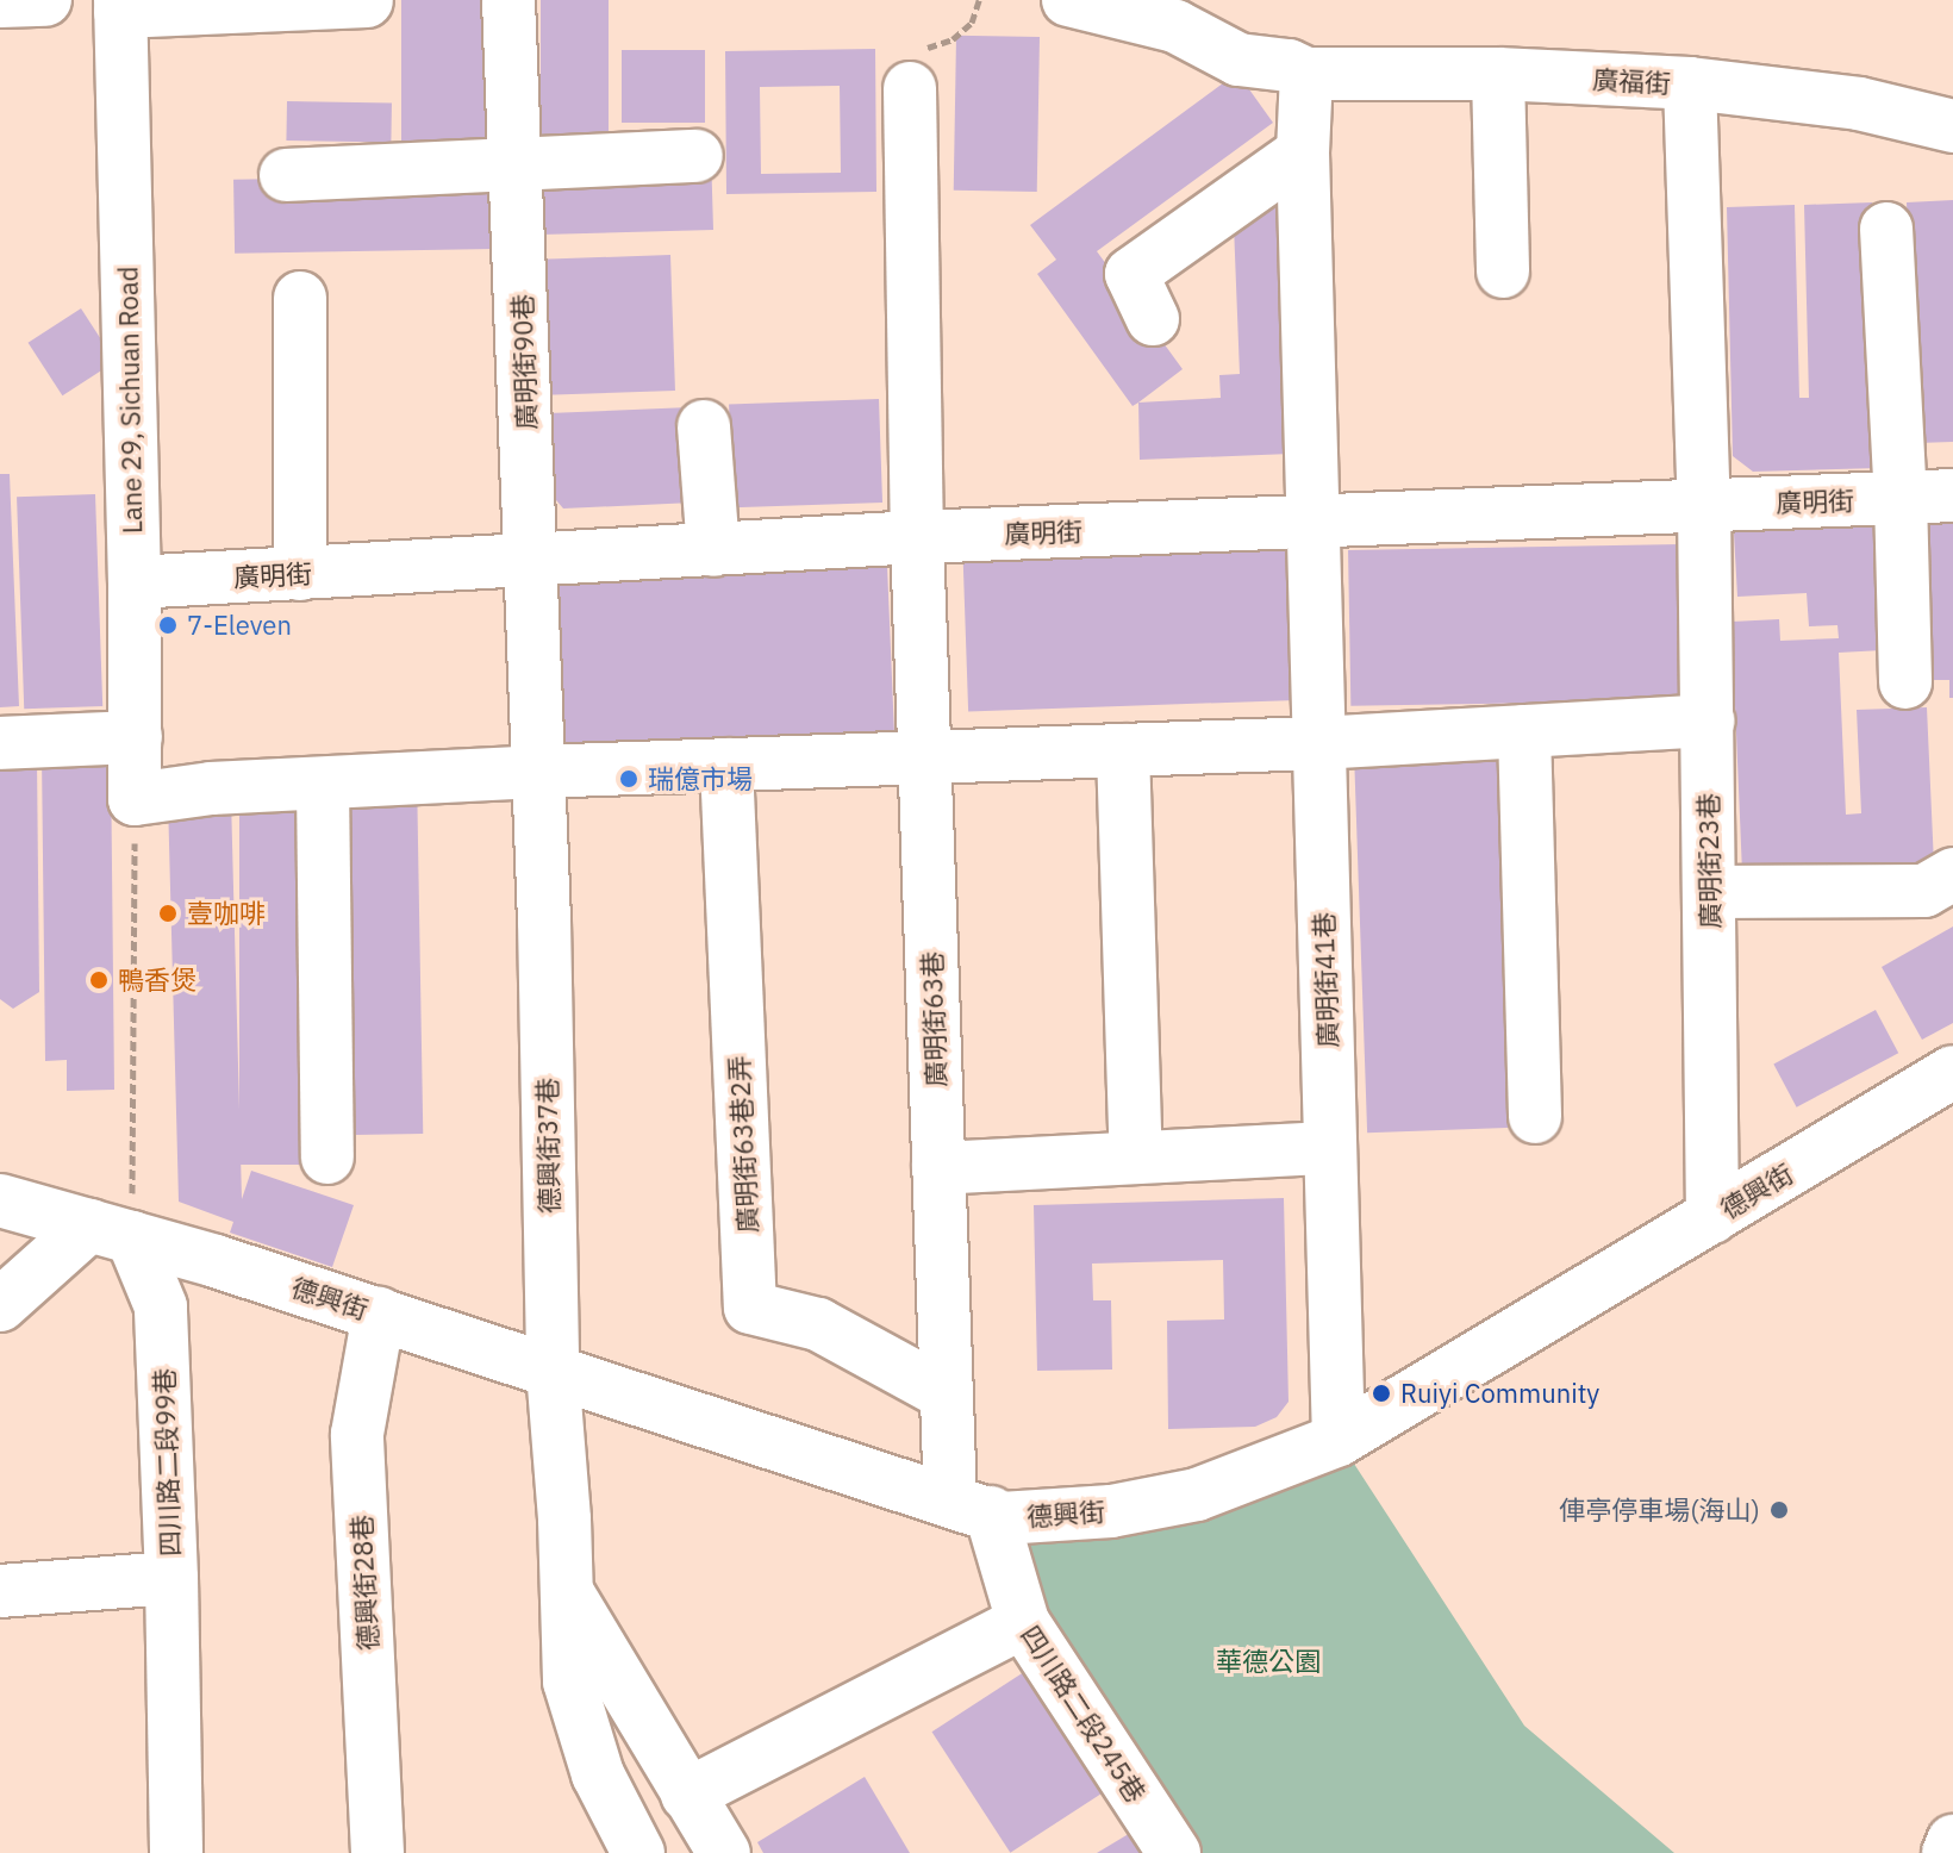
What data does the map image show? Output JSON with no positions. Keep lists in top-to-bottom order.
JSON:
{
  "streets": {
    "street": [
      "廣福街",
      "廣明街90巷",
      "Lane 29, Sichuan Road",
      "廣明街",
      "廣明街23巷",
      "廣明街41巷",
      "廣明街63巷",
      "廣明街63巷2弄",
      "德興街37巷",
      "德興街",
      "四川路二段99巷",
      "德興街28巷",
      "四川路二段245巷"
    ]
  },
  "crossings": [
    ["廣福街", "廣明街23巷"],
    ["廣福街", "廣明街41巷"],
    ["廣明街90巷", "廣明街"],
    ["廣明街90巷", "德興街37巷"],
    ["Lane 29, Sichuan Road", "廣明街"],
    ["廣明街", "廣明街23巷"],
    ["廣明街", "廣明街41巷"],
    ["廣明街", "廣明街63巷"],
    ["廣明街23巷", "德興街"],
    ["廣明街41巷", "德興街"],
    ["廣明街63巷", "廣明街63巷2弄"],
    ["廣明街63巷", "德興街"],
    ["廣明街63巷", "四川路二段245巷"],
    ["德興街37巷", "德興街"],
    ["德興街", "四川路二段99巷"],
    ["德興街", "德興街28巷"],
    ["德興街", "四川路二段245巷"]
  ],
  "parks": ["華德公園"],
  "places": [
    "7-Eleven",
    "瑞億市場",
    "壹咖啡",
    "鴨香煲",
    "Ruiyi Community",
    "俥亭停車場(海山)"
  ]
}
